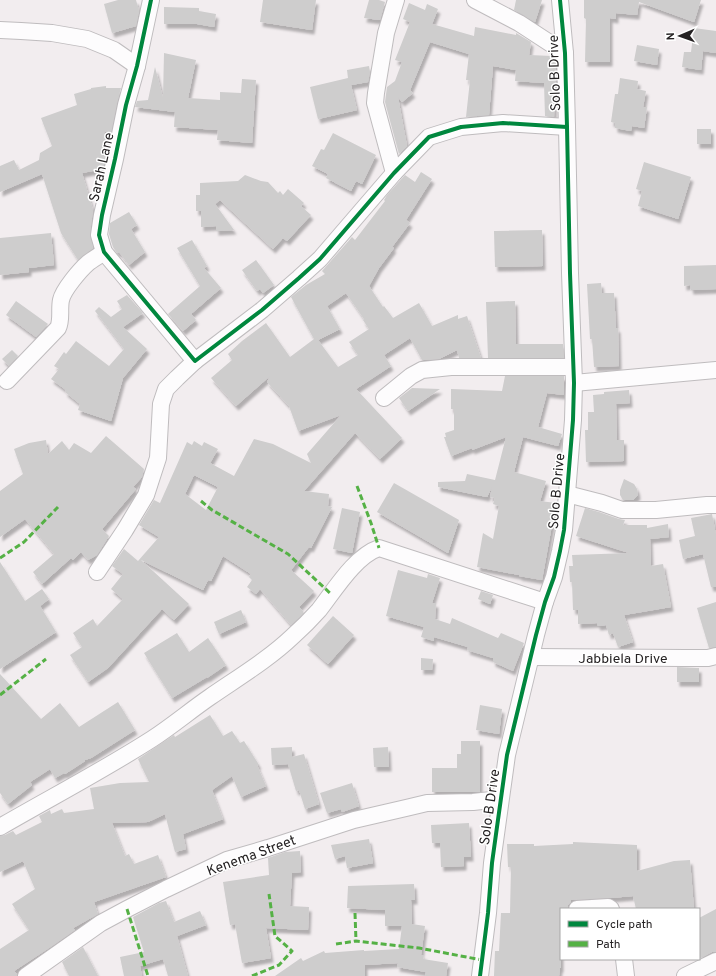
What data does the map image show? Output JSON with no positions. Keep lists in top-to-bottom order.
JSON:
{
  "streets": {
    "street": [
      "Solo B Drive",
      "Sarah Lane",
      "Jabbiela Drive",
      "Kenema Street"
    ]
  },
  "crossings": [
    ["Solo B Drive", "Jabbiela Drive"],
    ["Solo B Drive", "Kenema Street"]
  ],
  "legend": ["Cycle path", "Path"],
  "north": "left"
}
